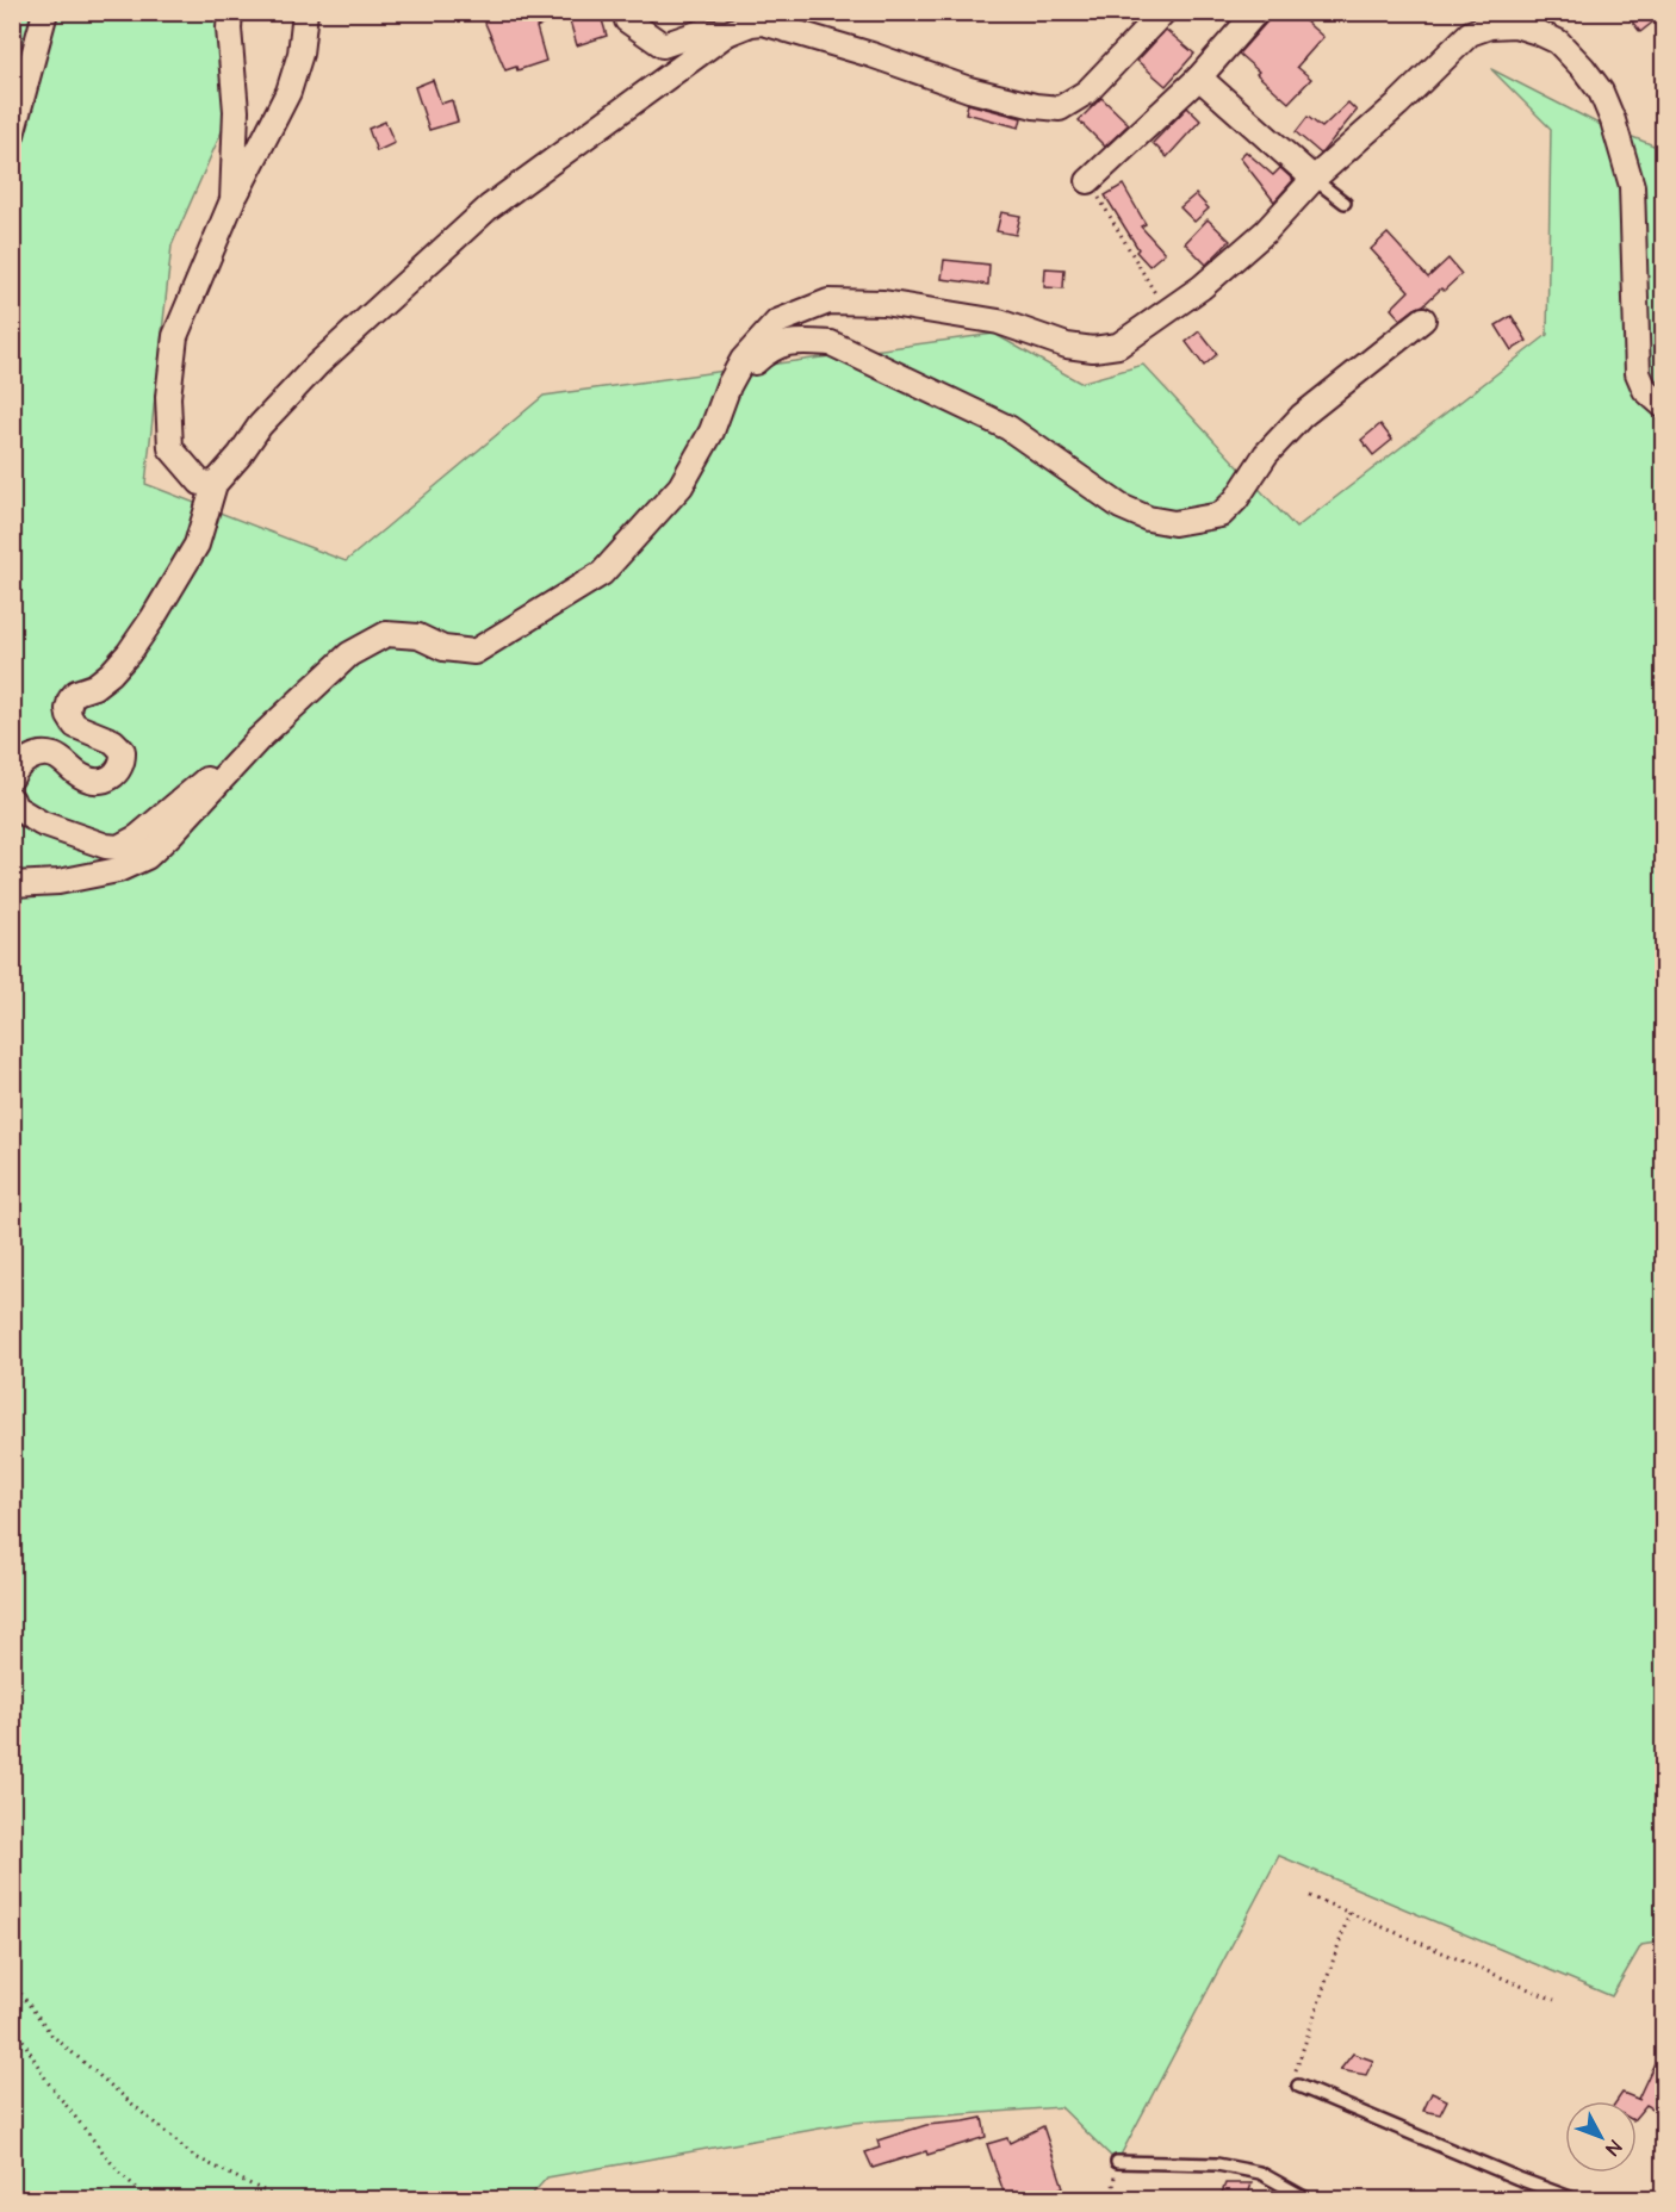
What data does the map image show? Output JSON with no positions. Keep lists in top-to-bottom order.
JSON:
{
  "north": "bottom right"
}
